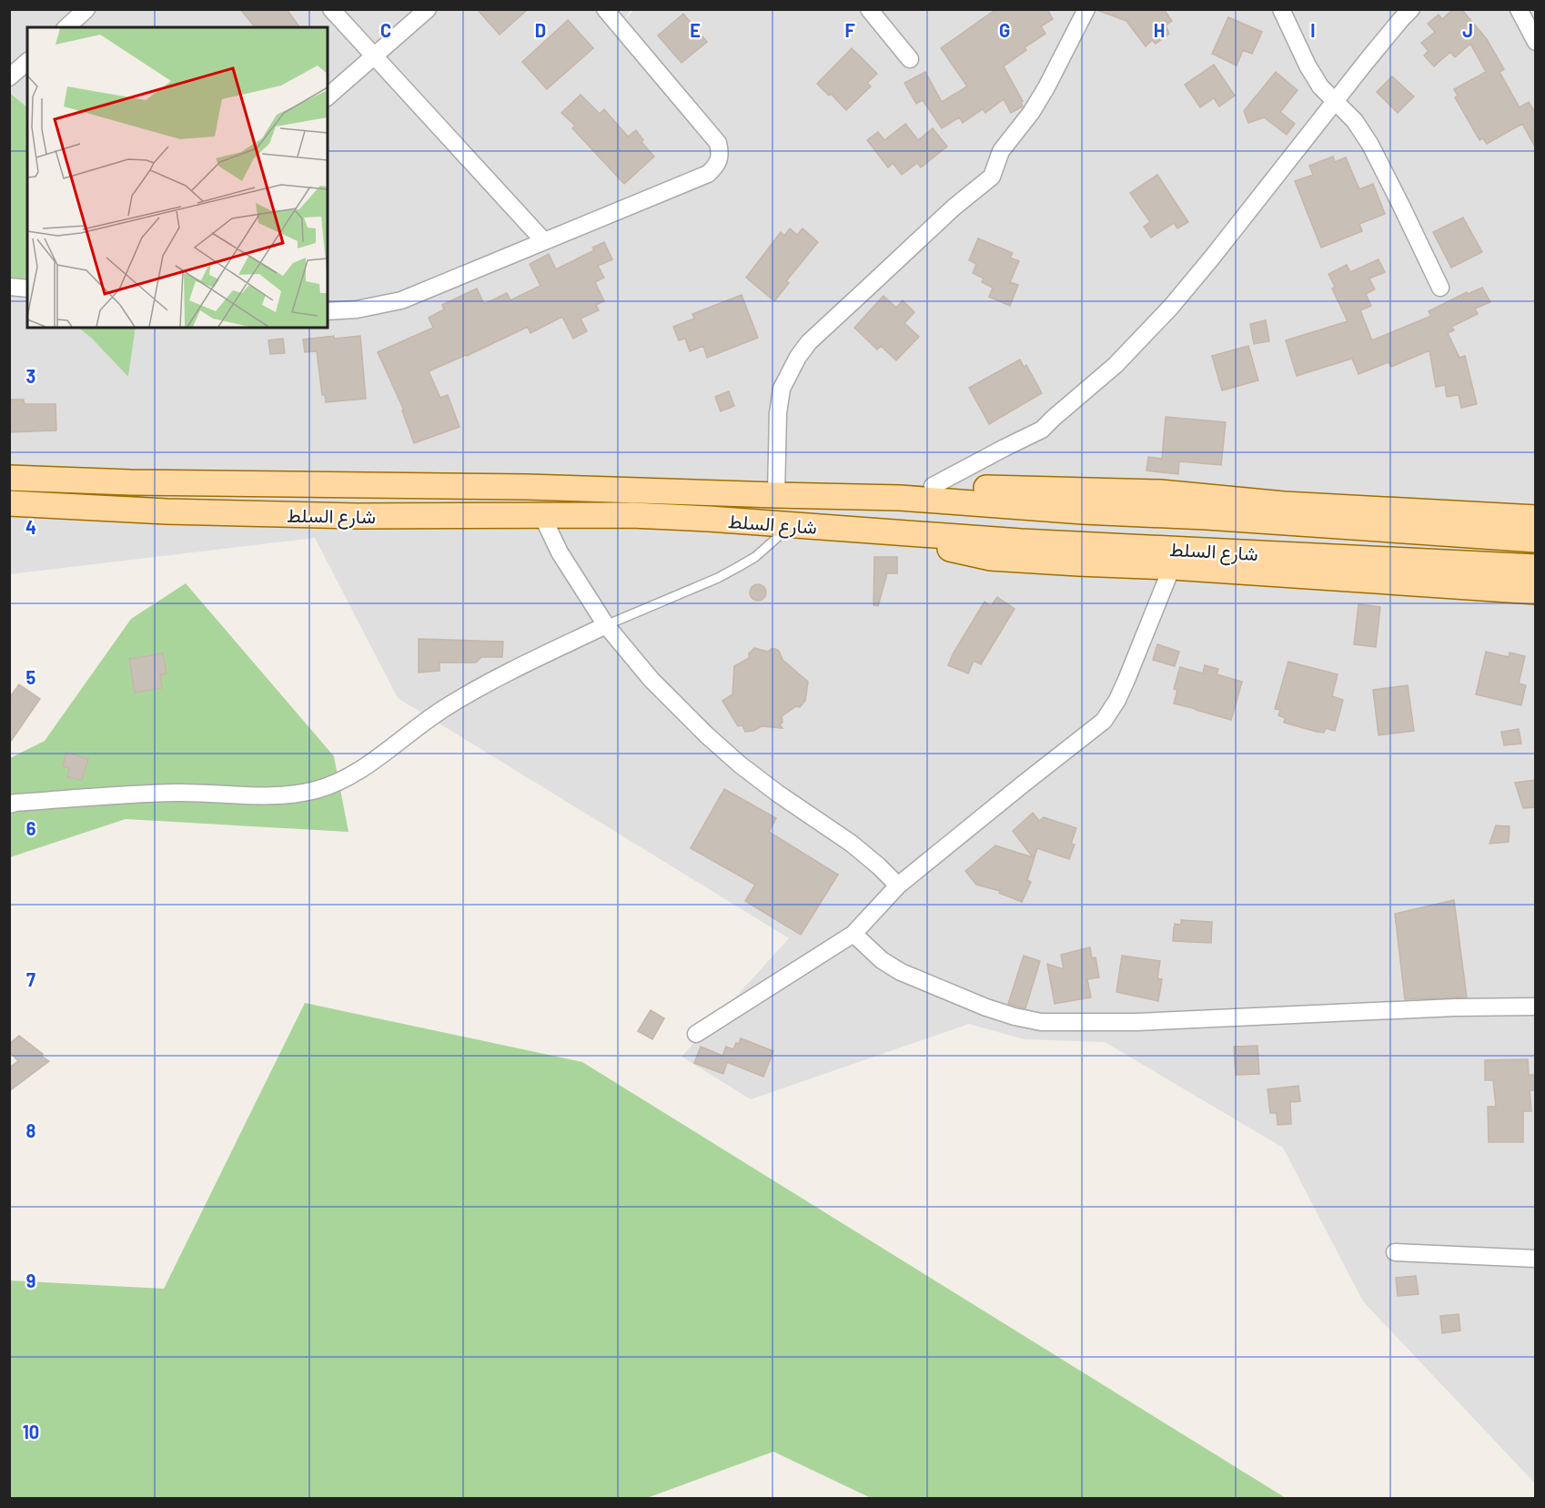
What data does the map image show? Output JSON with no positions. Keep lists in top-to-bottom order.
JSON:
{
  "streets": {
    "main road": ["شارع السلط"]
  },
  "grid": {
    "columns": [
      "C",
      "D",
      "E",
      "F",
      "G",
      "H",
      "I",
      "J"
    ],
    "rows": [
      "3",
      "4",
      "5",
      "6",
      "7",
      "8",
      "9",
      "10"
    ]
  }
}
